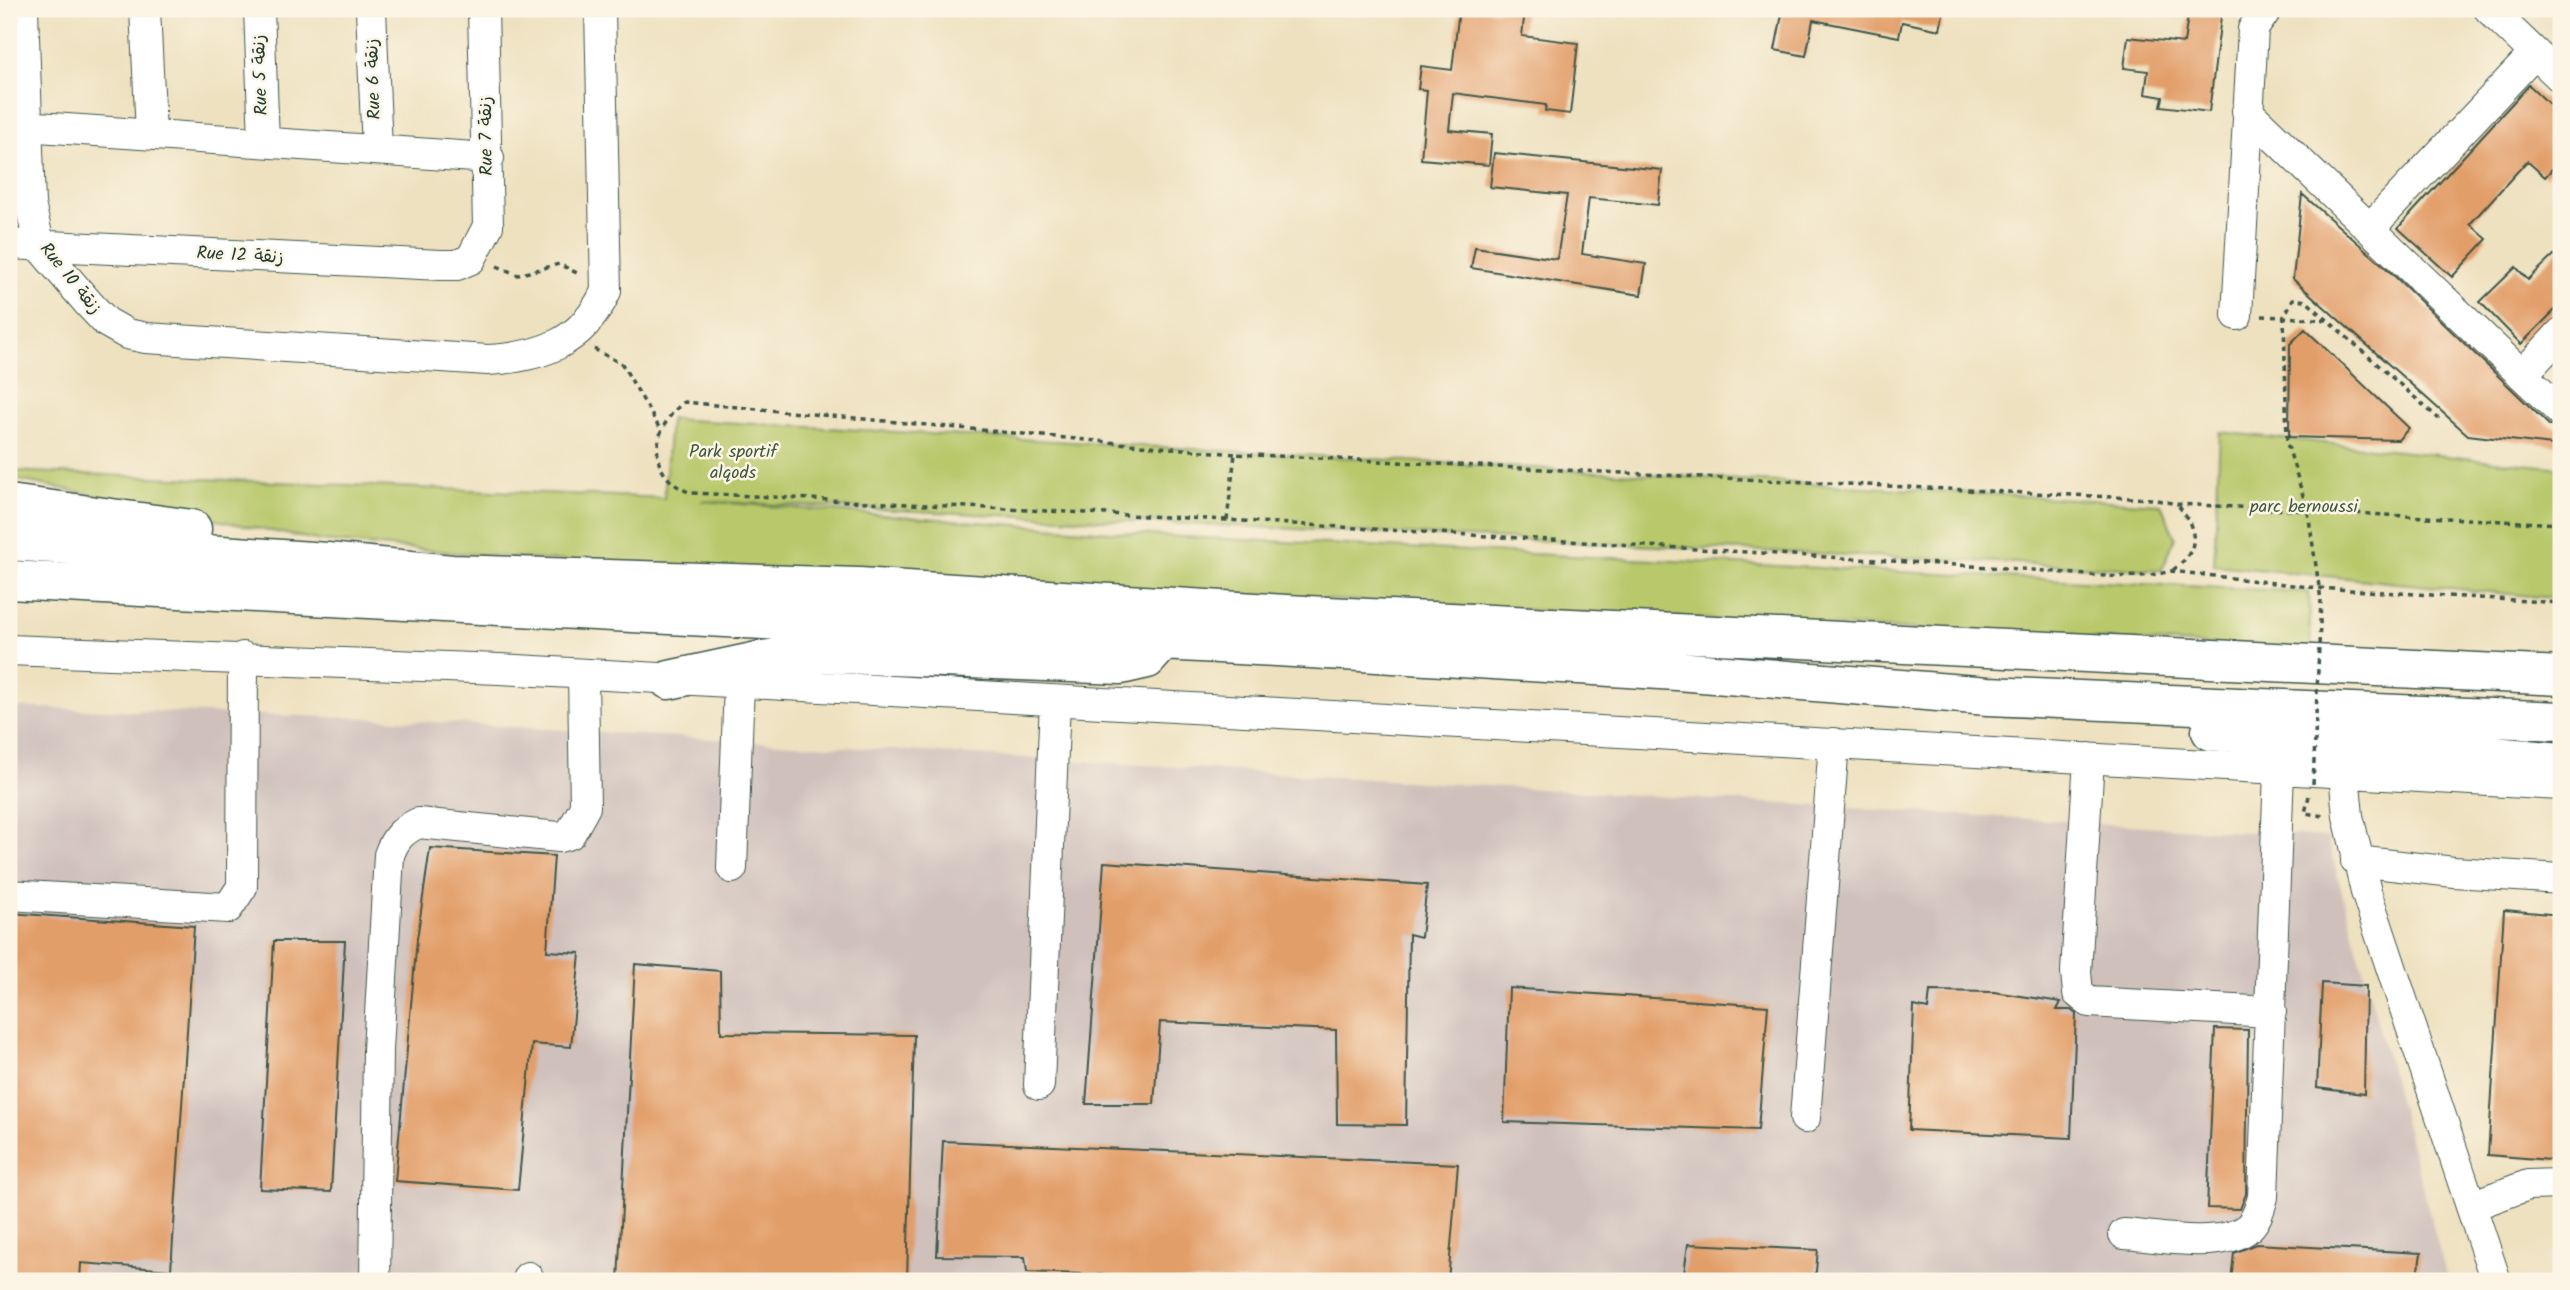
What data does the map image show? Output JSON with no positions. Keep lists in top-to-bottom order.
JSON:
{
  "streets": {
    "street": [
      "Rue 5 زنقة",
      "Rue 6 زنقة",
      "Rue 7 زنقة",
      "Rue 12 زنقة",
      "Rue 10 زنقة"
    ]
  },
  "crossings": [
    ["Rue 7 زنقة", "Rue 12 زنقة"],
    ["Rue 12 زنقة", "Rue 10 زنقة"]
  ],
  "parks": ["Park sportif alqods", "parc bernoussi"]
}
